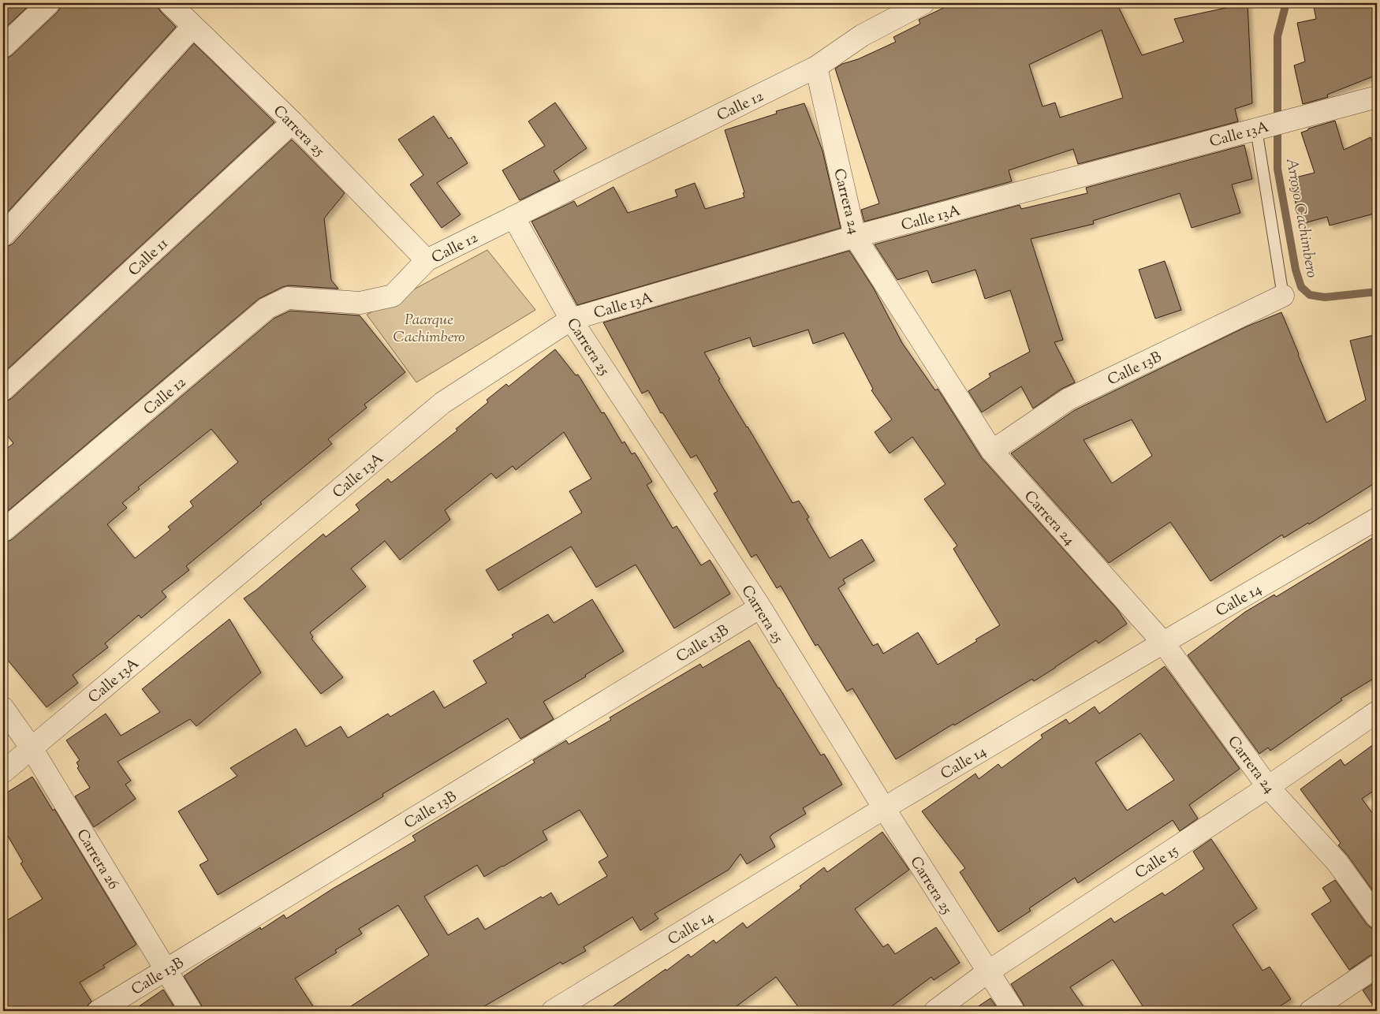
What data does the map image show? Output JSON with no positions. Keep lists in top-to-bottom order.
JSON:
{
  "streets": {
    "street": [
      "Calle 12",
      "Carrera 25",
      "Calle 13A",
      "Carrera 24",
      "Calle 11",
      "Calle 13B",
      "Calle 14",
      "Carrera 26",
      "Calle 15"
    ]
  },
  "crossings": [
    ["Calle 12", "Carrera 25"],
    ["Calle 12", "Carrera 24"],
    ["Carrera 25", "Calle 13A"],
    ["Carrera 25", "Calle 11"],
    ["Carrera 25", "Calle 13B"],
    ["Carrera 25", "Calle 14"],
    ["Carrera 25", "Calle 15"],
    ["Calle 13A", "Carrera 24"],
    ["Calle 13A", "Carrera 26"],
    ["Carrera 24", "Calle 13B"],
    ["Carrera 24", "Calle 14"],
    ["Carrera 24", "Calle 15"],
    ["Calle 13B", "Carrera 26"]
  ],
  "water": ["Arroyo Cachimbero"],
  "parks": ["Paarque Cachimbero"]
}
